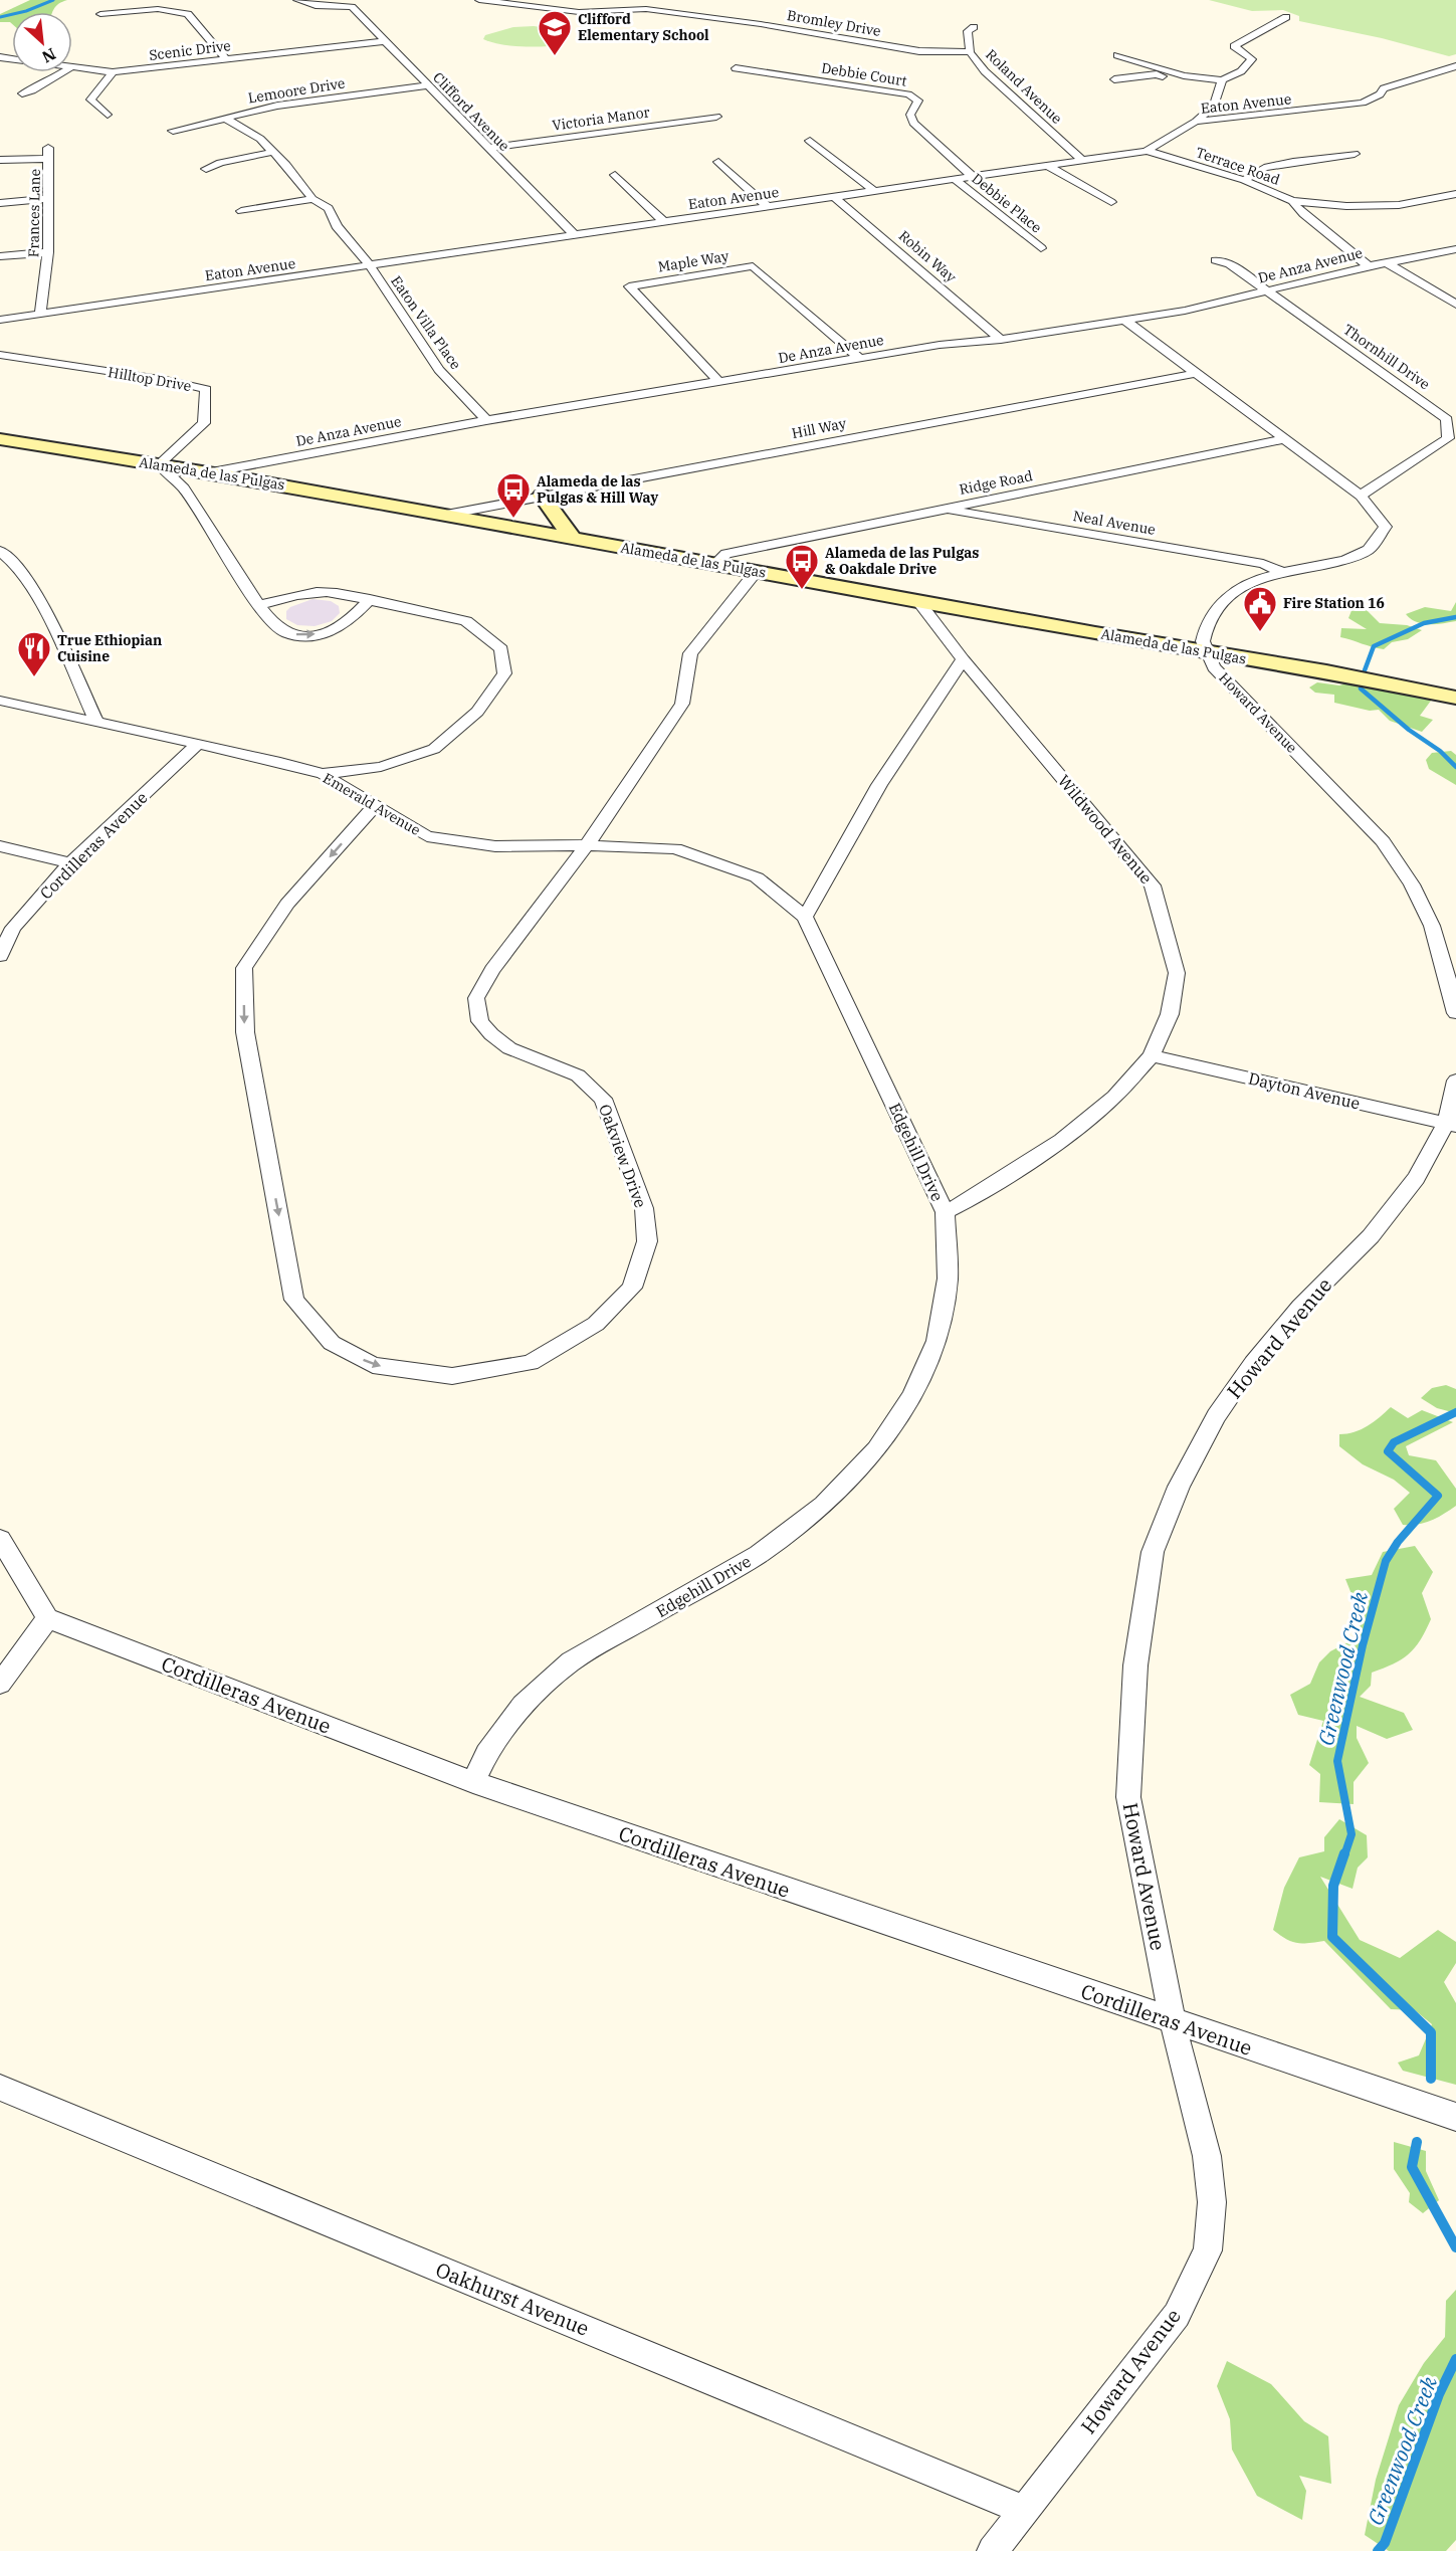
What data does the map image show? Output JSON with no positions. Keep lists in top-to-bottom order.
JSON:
{
  "streets": {
    "main road": ["Alameda de las Pulgas"],
    "street": [
      "Bromley Drive",
      "Scenic Drive",
      "Debbie Court",
      "Roland Avenue",
      "Lemoore Drive",
      "Eaton Avenue",
      "Clifford Avenue",
      "Victoria Manor",
      "Terrace Road",
      "Debbie Place",
      "Frances Lane",
      "Robin Way",
      "Maple Way",
      "De Anza Avenue",
      "Eaton Villa Place",
      "Thornhill Drive",
      "Hilltop Drive",
      "Hill Way",
      "Ridge Road",
      "Neal Avenue",
      "Howard Avenue",
      "Emerald Avenue",
      "Wildwood Avenue",
      "Cordilleras Avenue",
      "Dayton Avenue",
      "Edgehill Drive",
      "Oakview Drive",
      "Oakhurst Avenue"
    ]
  },
  "crossings": [
    ["Bromley Drive", "Roland Avenue"],
    ["Scenic Drive", "Clifford Avenue"],
    ["Debbie Court", "Eaton Avenue"],
    ["Roland Avenue", "Eaton Avenue"],
    ["Lemoore Drive", "Clifford Avenue"],
    ["Lemoore Drive", "Eaton Villa Place"],
    ["Eaton Avenue", "Clifford Avenue"],
    ["Eaton Avenue", "Terrace Road"],
    ["Eaton Avenue", "Debbie Place"],
    ["Eaton Avenue", "Frances Lane"],
    ["Eaton Avenue", "Robin Way"],
    ["Eaton Avenue", "Eaton Villa Place"],
    ["Clifford Avenue", "Victoria Manor"],
    ["Terrace Road", "De Anza Avenue"],
    ["Robin Way", "De Anza Avenue"],
    ["Maple Way", "De Anza Avenue"],
    ["De Anza Avenue", "Eaton Villa Place"],
    ["De Anza Avenue", "Thornhill Drive"],
    ["De Anza Avenue", "Alameda de las Pulgas"],
    ["Hilltop Drive", "Alameda de las Pulgas"],
    ["Hill Way", "Alameda de las Pulgas"],
    ["Alameda de las Pulgas", "Ridge Road"],
    ["Alameda de las Pulgas", "Howard Avenue"],
    ["Alameda de las Pulgas", "Wildwood Avenue"],
    ["Alameda de las Pulgas", "Oakview Drive"],
    ["Ridge Road", "Neal Avenue"],
    ["Howard Avenue", "Cordilleras Avenue"],
    ["Howard Avenue", "Dayton Avenue"],
    ["Howard Avenue", "Oakhurst Avenue"],
    ["Emerald Avenue", "Cordilleras Avenue"],
    ["Emerald Avenue", "Edgehill Drive"],
    ["Emerald Avenue", "Oakview Drive"],
    ["Wildwood Avenue", "Dayton Avenue"],
    ["Wildwood Avenue", "Edgehill Drive"],
    ["Cordilleras Avenue", "Edgehill Drive"]
  ],
  "water": ["Greenwood Creek"],
  "places": {
    "school or university": ["Clifford Elementary School"],
    "bus stop": ["Alameda de las Pulgas & Hill Way", "Alameda de las Pulgas & Oakdale Drive"],
    "public building": ["Fire Station 16"],
    "restaurant": ["True Ethiopian Cuisine"]
  },
  "north": "bottom right"
}
